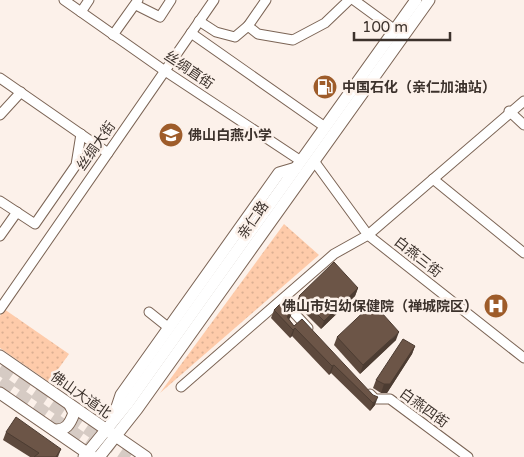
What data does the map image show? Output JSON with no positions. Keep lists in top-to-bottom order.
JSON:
{
  "streets": {
    "main road": ["亲仁路", "佛山大道北"],
    "street": [
      "丝绸直街",
      "丝绸大街",
      "白燕三街",
      "白燕四街"
    ]
  },
  "crossings": [
    ["丝绸直街", "丝绸大街"],
    ["丝绸直街", "亲仁路"],
    ["亲仁路", "白燕三街"],
    ["亲仁路", "佛山大道北"]
  ],
  "places": {
    "fuel station": ["中国石化（亲仁加油站）"],
    "school or university": ["佛山白燕小学"],
    "hospital": ["佛山市妇幼保健院（禅城院区）"]
  },
  "scale_bar": "100 m"
}
